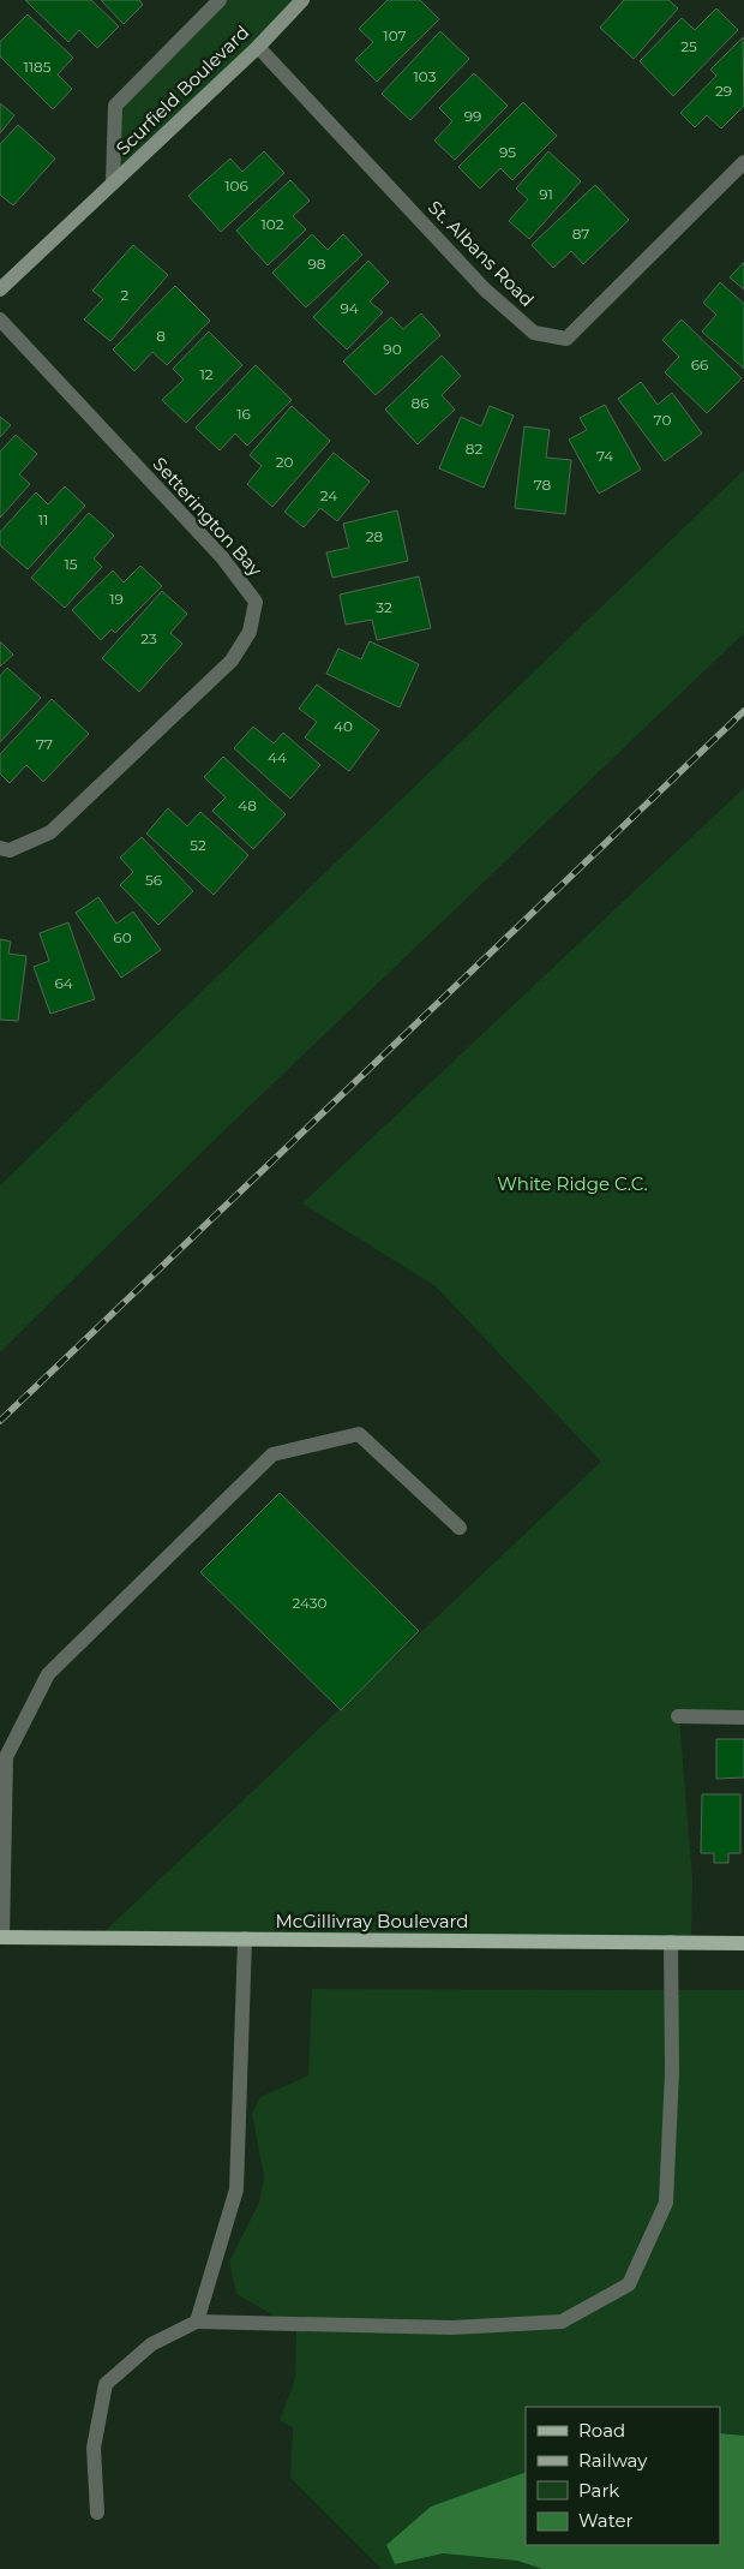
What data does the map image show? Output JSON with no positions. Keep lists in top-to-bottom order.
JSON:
{
  "streets": {
    "main road": ["McGillivray Boulevard"],
    "street": ["Scurfield Boulevard", "St. Albans Road", "Setterington Bay"]
  },
  "crossings": [
    ["Scurfield Boulevard", "St. Albans Road"]
  ],
  "parks": ["White Ridge C.C."],
  "house_numbers": [
    "107",
    "25",
    "1185",
    "103",
    "29",
    "99",
    "95",
    "106",
    "91",
    "102",
    "87",
    "98",
    "2",
    "94",
    "8",
    "90",
    "66",
    "12",
    "86",
    "16",
    "70",
    "82",
    "74",
    "20",
    "78",
    "24",
    "11",
    "28",
    "15",
    "19",
    "32",
    "23",
    "40",
    "77",
    "44",
    "48",
    "52",
    "56",
    "60",
    "64",
    "2430"
  ],
  "legend": [
    "Road",
    "Railway",
    "Park",
    "Water"
  ]
}
